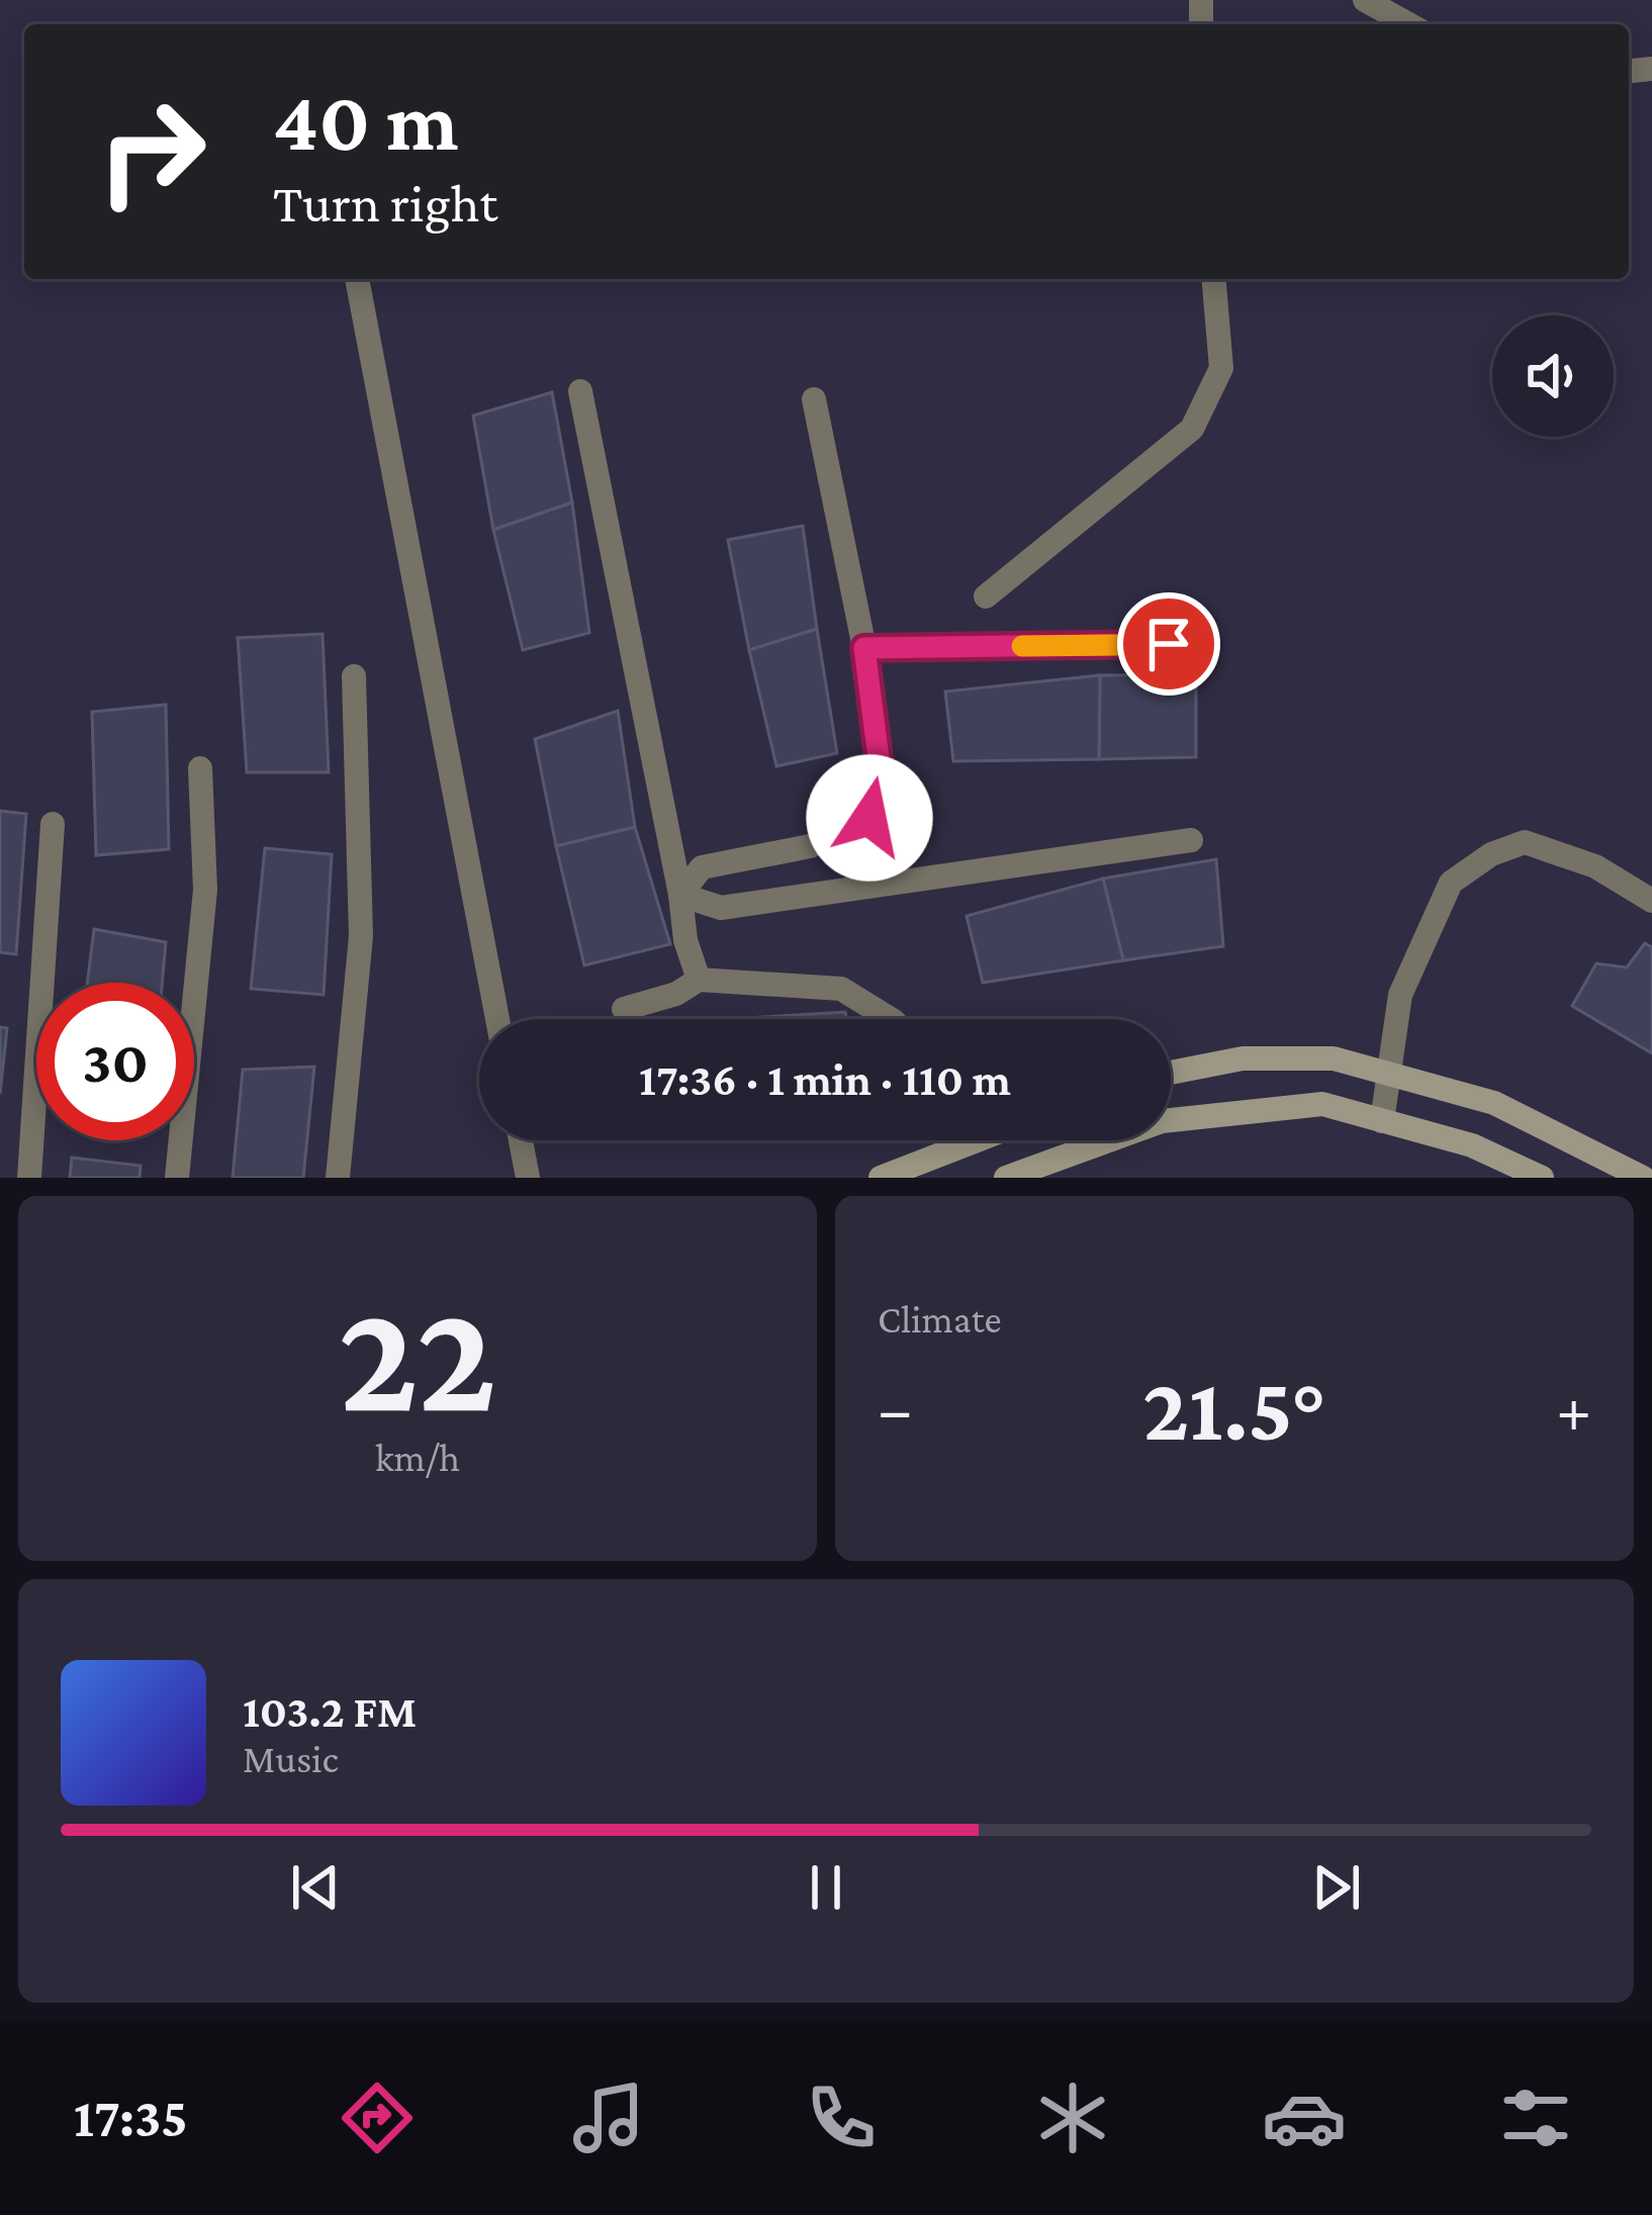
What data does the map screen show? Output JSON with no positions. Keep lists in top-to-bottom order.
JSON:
{
  "page": {
    "turn": ["40 m", "Turn right"],
    "limit": "30",
    "trip": "17:36 · 1 min · 110 m",
    "tile": [
      ["22", "km/h"],
      "Climate"
    ],
    "heat": ["−", "21.5°", "+"],
    "song": ["103.2 FM", "Music"],
    "tabs": "17:35"
  }
}
